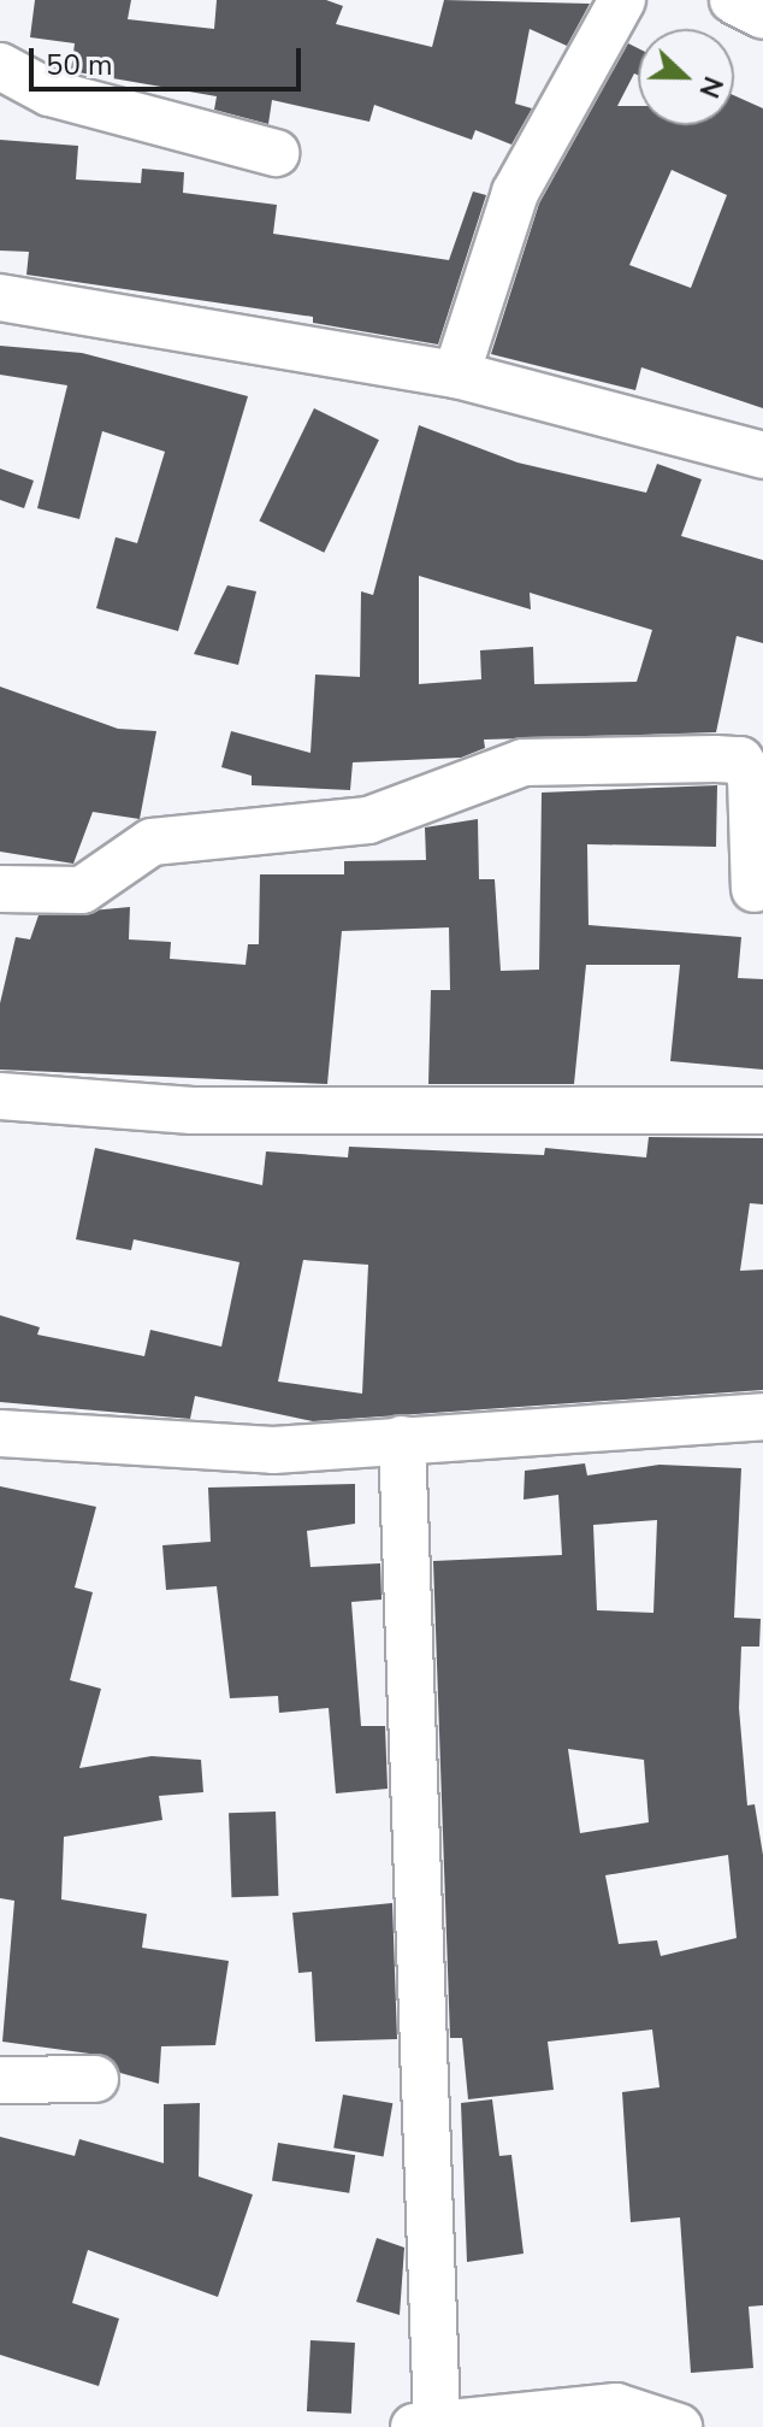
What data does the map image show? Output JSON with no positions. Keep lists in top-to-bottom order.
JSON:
{
  "scale_bar": "50 m",
  "north": "right"
}
